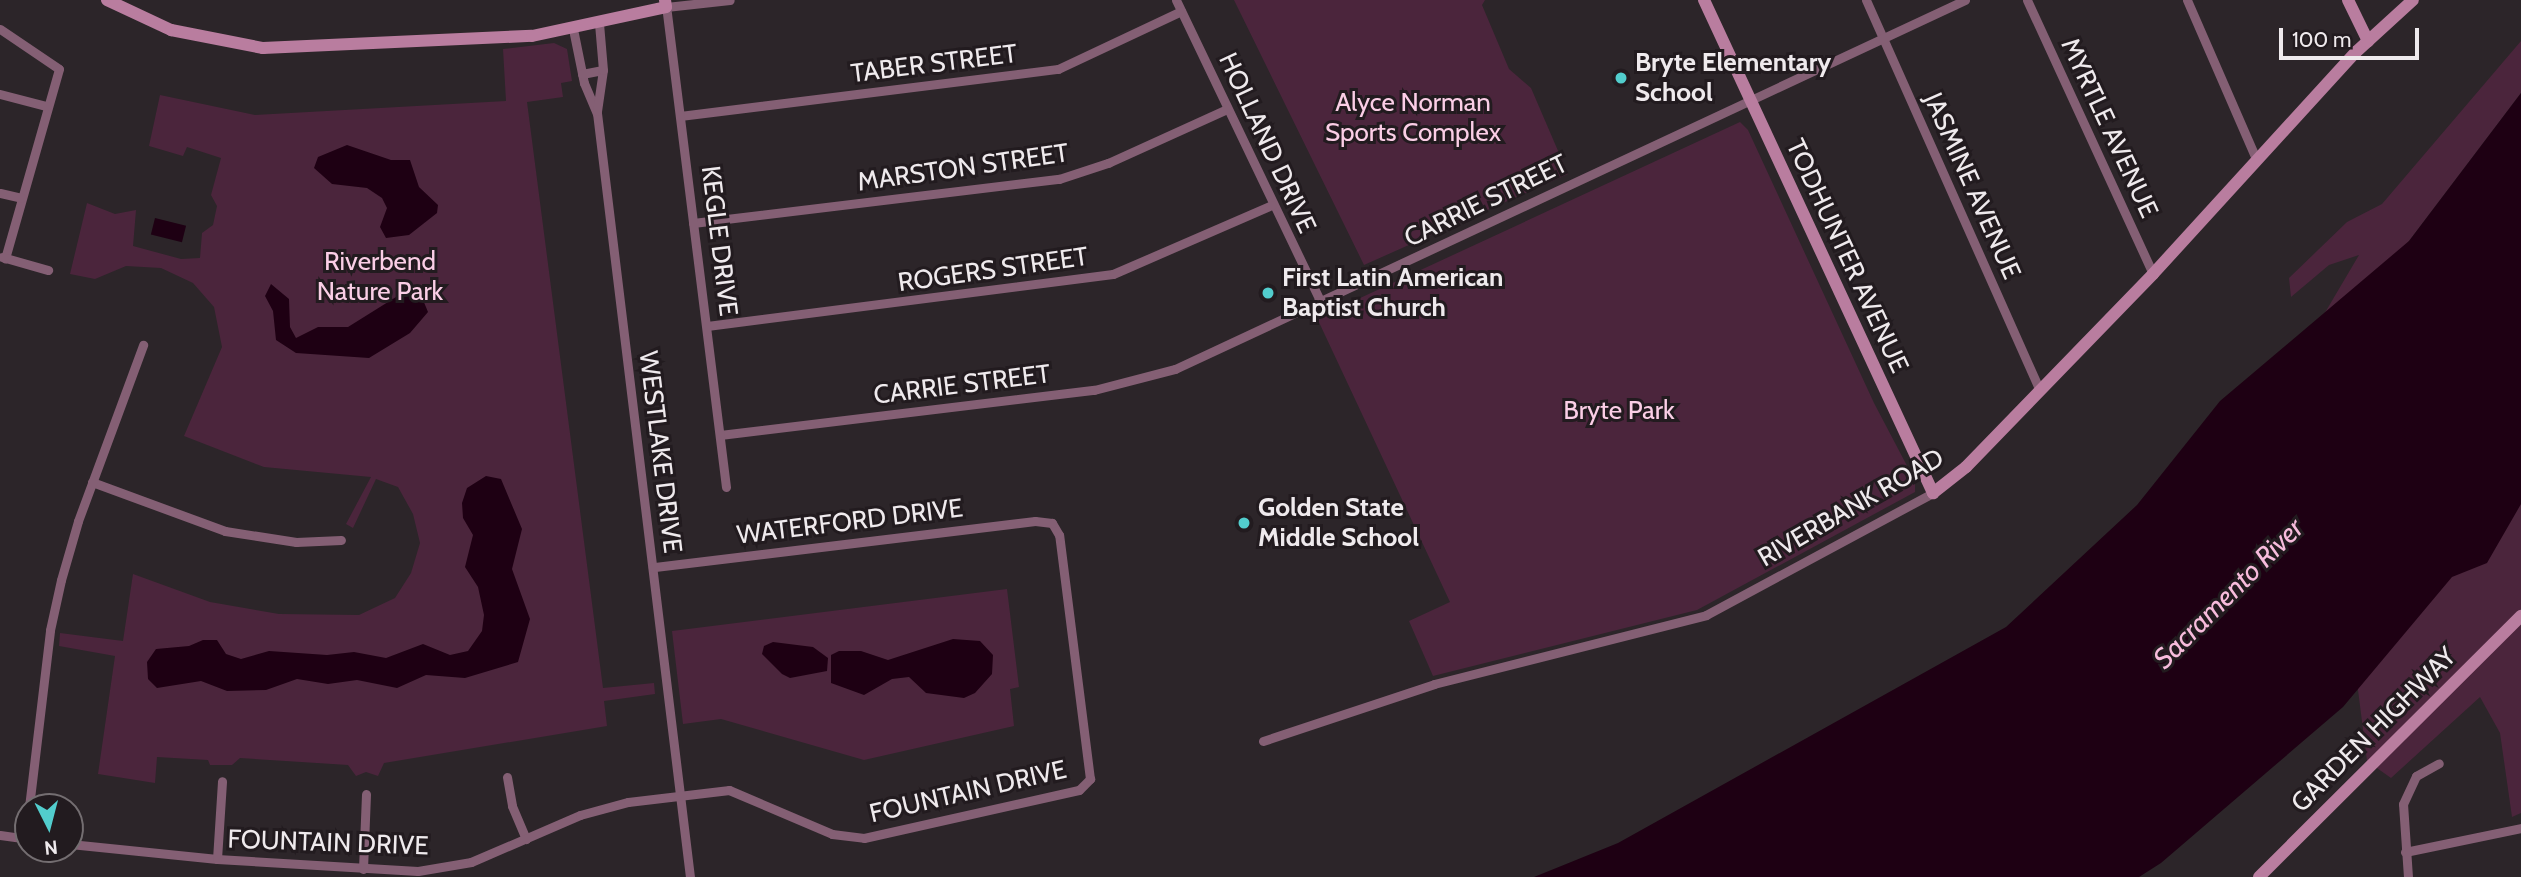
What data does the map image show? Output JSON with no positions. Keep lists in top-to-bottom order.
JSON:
{
  "streets": {
    "street": [
      "TABER STREET",
      "MYRTLE AVENUE",
      "HOLLAND DRIVE",
      "MARSTON STREET",
      "JASMINE AVENUE",
      "CARRIE STREET",
      "KEGLE DRIVE",
      "TODHUNTER AVENUE",
      "ROGERS STREET",
      "WESTLAKE DRIVE",
      "RIVERBANK ROAD",
      "WATERFORD DRIVE",
      "GARDEN HIGHWAY",
      "FOUNTAIN DRIVE"
    ]
  },
  "crossings": [
    ["TABER STREET", "HOLLAND DRIVE"],
    ["TABER STREET", "KEGLE DRIVE"],
    ["MYRTLE AVENUE", "RIVERBANK ROAD"],
    ["HOLLAND DRIVE", "MARSTON STREET"],
    ["HOLLAND DRIVE", "CARRIE STREET"],
    ["HOLLAND DRIVE", "ROGERS STREET"],
    ["MARSTON STREET", "KEGLE DRIVE"],
    ["JASMINE AVENUE", "CARRIE STREET"],
    ["JASMINE AVENUE", "RIVERBANK ROAD"],
    ["CARRIE STREET", "KEGLE DRIVE"],
    ["CARRIE STREET", "TODHUNTER AVENUE"],
    ["KEGLE DRIVE", "ROGERS STREET"],
    ["TODHUNTER AVENUE", "RIVERBANK ROAD"],
    ["WESTLAKE DRIVE", "WATERFORD DRIVE"],
    ["WESTLAKE DRIVE", "FOUNTAIN DRIVE"],
    ["WATERFORD DRIVE", "FOUNTAIN DRIVE"]
  ],
  "water": ["Sacramento River"],
  "parks": ["Alyce Norman Sports Complex", "Riverbend Nature Park", "Bryte Park"],
  "places": ["Bryte Elementary School", "First Latin American Baptist Church", "Golden State Middle School"],
  "scale_bar": "100 m",
  "north": "bottom"
}
